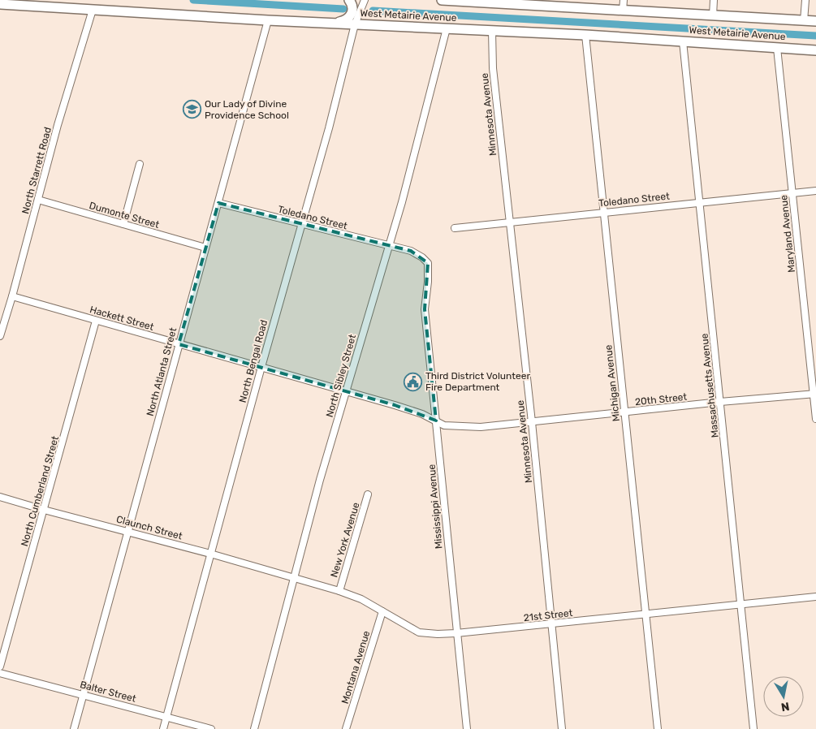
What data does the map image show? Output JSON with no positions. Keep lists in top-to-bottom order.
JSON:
{
  "streets": {
    "main road": ["West Metairie Avenue"],
    "street": [
      "Minnesota Avenue",
      "North Starrett Road",
      "Toledano Street",
      "Dumonte Street",
      "Maryland Avenue",
      "Hackett Street",
      "North Bengal Road",
      "North Atlanta Street",
      "North Sibley Street",
      "Michigan Avenue",
      "Massachusetts Avenue",
      "20th Street",
      "North Cumberland Street",
      "Mississippi Avenue",
      "Claunch Street",
      "New York Avenue",
      "21st Street",
      "Montana Avenue",
      "Balter Street"
    ]
  },
  "crossings": [
    ["West Metairie Avenue", "Minnesota Avenue"],
    ["West Metairie Avenue", "North Starrett Road"],
    ["West Metairie Avenue", "Maryland Avenue"],
    ["West Metairie Avenue", "North Bengal Road"],
    ["West Metairie Avenue", "North Atlanta Street"],
    ["West Metairie Avenue", "North Sibley Street"],
    ["West Metairie Avenue", "Michigan Avenue"],
    ["West Metairie Avenue", "Massachusetts Avenue"],
    ["Minnesota Avenue", "Toledano Street"],
    ["Minnesota Avenue", "20th Street"],
    ["Minnesota Avenue", "21st Street"],
    ["North Starrett Road", "Dumonte Street"],
    ["North Starrett Road", "Hackett Street"],
    ["Toledano Street", "Maryland Avenue"],
    ["Toledano Street", "North Bengal Road"],
    ["Toledano Street", "North Atlanta Street"],
    ["Toledano Street", "North Sibley Street"],
    ["Toledano Street", "Michigan Avenue"],
    ["Toledano Street", "Massachusetts Avenue"],
    ["Toledano Street", "Mississippi Avenue"],
    ["Dumonte Street", "North Atlanta Street"],
    ["Maryland Avenue", "20th Street"],
    ["Hackett Street", "North Bengal Road"],
    ["Hackett Street", "North Atlanta Street"],
    ["Hackett Street", "North Sibley Street"],
    ["Hackett Street", "20th Street"],
    ["Hackett Street", "North Cumberland Street"],
    ["Hackett Street", "Mississippi Avenue"],
    ["North Bengal Road", "Claunch Street"],
    ["North Bengal Road", "Balter Street"],
    ["North Atlanta Street", "Claunch Street"],
    ["North Atlanta Street", "Balter Street"],
    ["North Sibley Street", "Claunch Street"],
    ["North Sibley Street", "21st Street"],
    ["Michigan Avenue", "20th Street"],
    ["Michigan Avenue", "21st Street"],
    ["Massachusetts Avenue", "20th Street"],
    ["Massachusetts Avenue", "21st Street"],
    ["20th Street", "Mississippi Avenue"],
    ["North Cumberland Street", "Claunch Street"],
    ["Mississippi Avenue", "21st Street"],
    ["Claunch Street", "21st Street"],
    ["New York Avenue", "21st Street"],
    ["21st Street", "Montana Avenue"]
  ],
  "places": {
    "school or university": ["Our Lady of Divine Providence School"],
    "public building": ["Third District Volunteer Fire Department"]
  },
  "north": "bottom"
}
